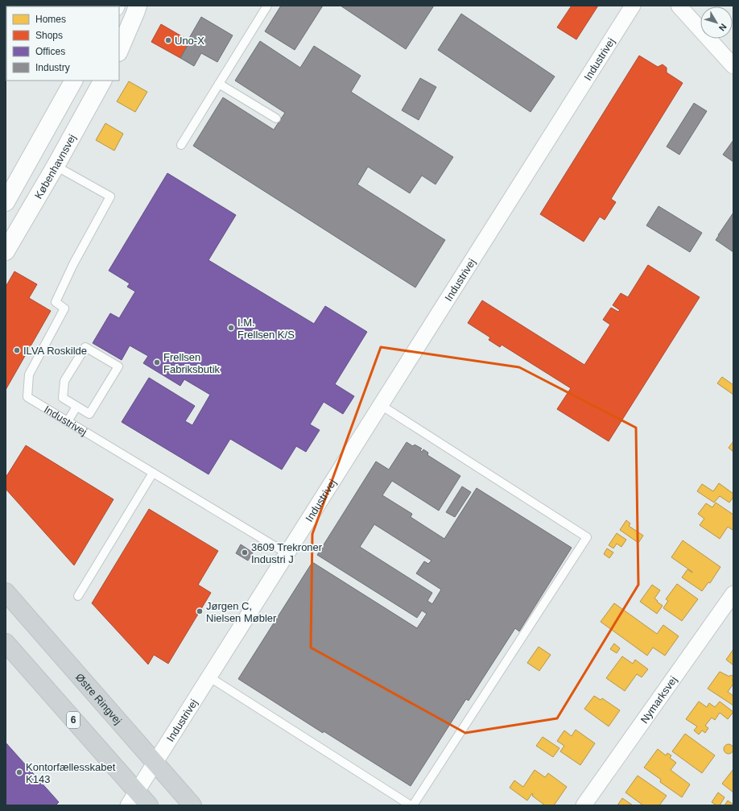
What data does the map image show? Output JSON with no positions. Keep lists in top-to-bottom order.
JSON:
{
  "streets": {
    "main road": ["Østre Ringvej", "6"],
    "street": ["Industrivej", "Københavnsvej", "Nymarksvej"]
  },
  "crossings": [
    ["Industrivej", "Københavnsvej"],
    ["Industrivej", "Østre Ringvej"],
    ["Industrivej", "6"]
  ],
  "places": [
    "Uno-X",
    "I.M. Frellsen K/S",
    "ILVA Roskilde",
    "Frellsen Fabriksbutik",
    "3609 Trekroner Industri J",
    "Jørgen C, Nielsen Møbler",
    "Kontorfællesskabet K143"
  ],
  "legend": [
    "Homes",
    "Shops",
    "Offices",
    "Industry"
  ],
  "north": "bottom right"
}
